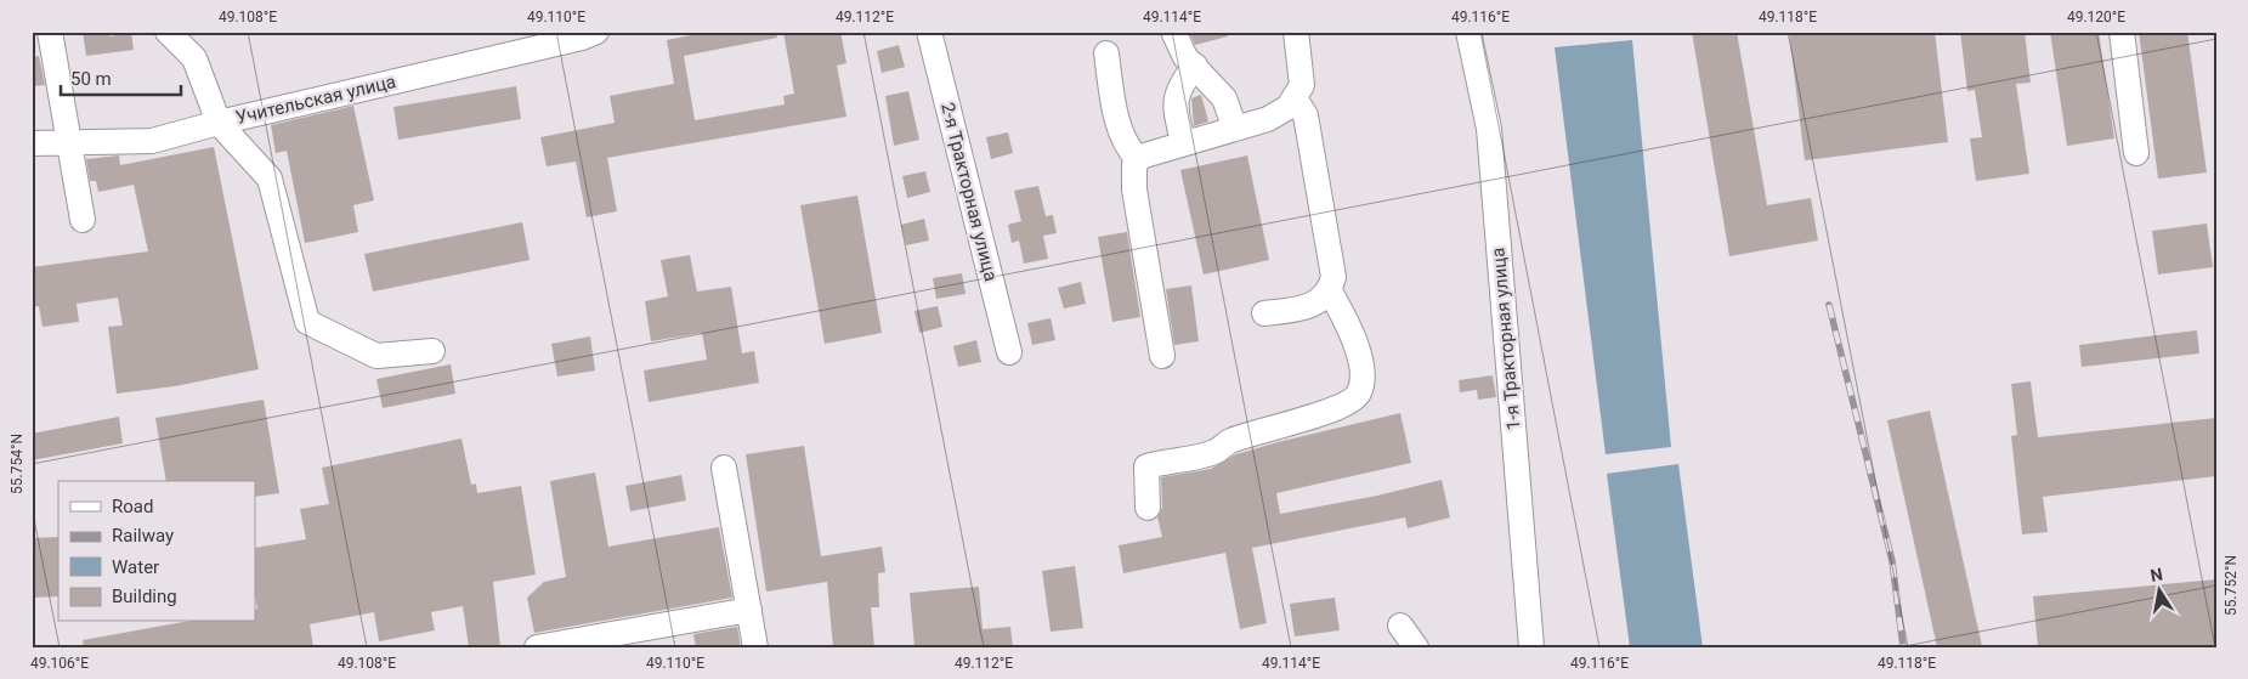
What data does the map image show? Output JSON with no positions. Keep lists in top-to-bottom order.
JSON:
{
  "streets": {
    "street": ["Учительская улица", "2-я Тракторная улица", "1-я Тракторная улица"]
  },
  "legend": [
    "Road",
    "Railway",
    "Water",
    "Building"
  ],
  "scale_bar": "50 m",
  "north": "top",
  "coordinates": [
    "49.108°E",
    "49.110°E",
    "49.112°E",
    "49.114°E",
    "49.116°E",
    "49.118°E",
    "49.120°E",
    "55.754°N",
    "55.752°N",
    "49.106°E"
  ]
}
